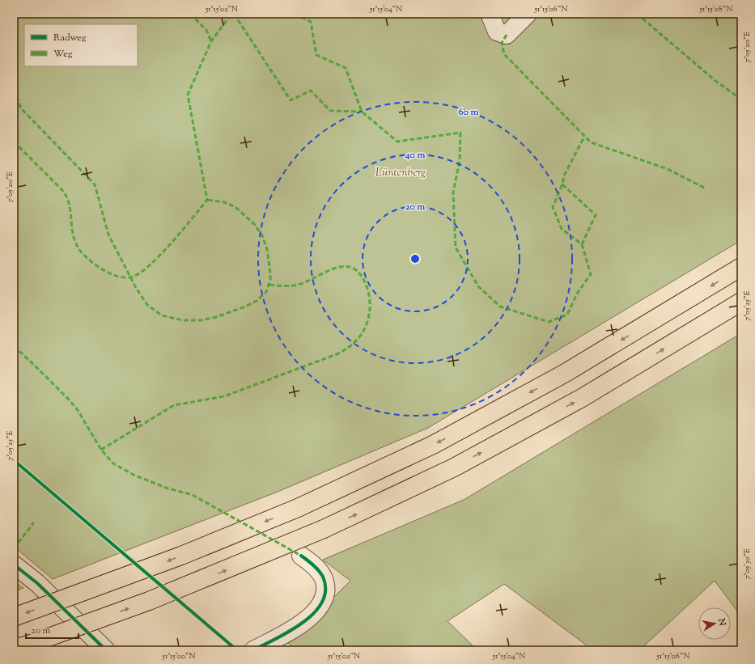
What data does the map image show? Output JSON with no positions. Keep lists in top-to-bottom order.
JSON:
{
  "parks": ["Lüntenberg"],
  "legend": ["Radweg", "Weg"],
  "scale_bar": "20 m",
  "north": "right",
  "coordinates": [
    "51°15'02\"N",
    "51°15'04\"N",
    "51°15'06\"N",
    "51°15'08\"N",
    "7°05'20\"E",
    "7°05'25\"E",
    "7°05'30\"E",
    "51°15'00\"N"
  ],
  "rings": ["60 m", "40 m", "20 m"]
}
